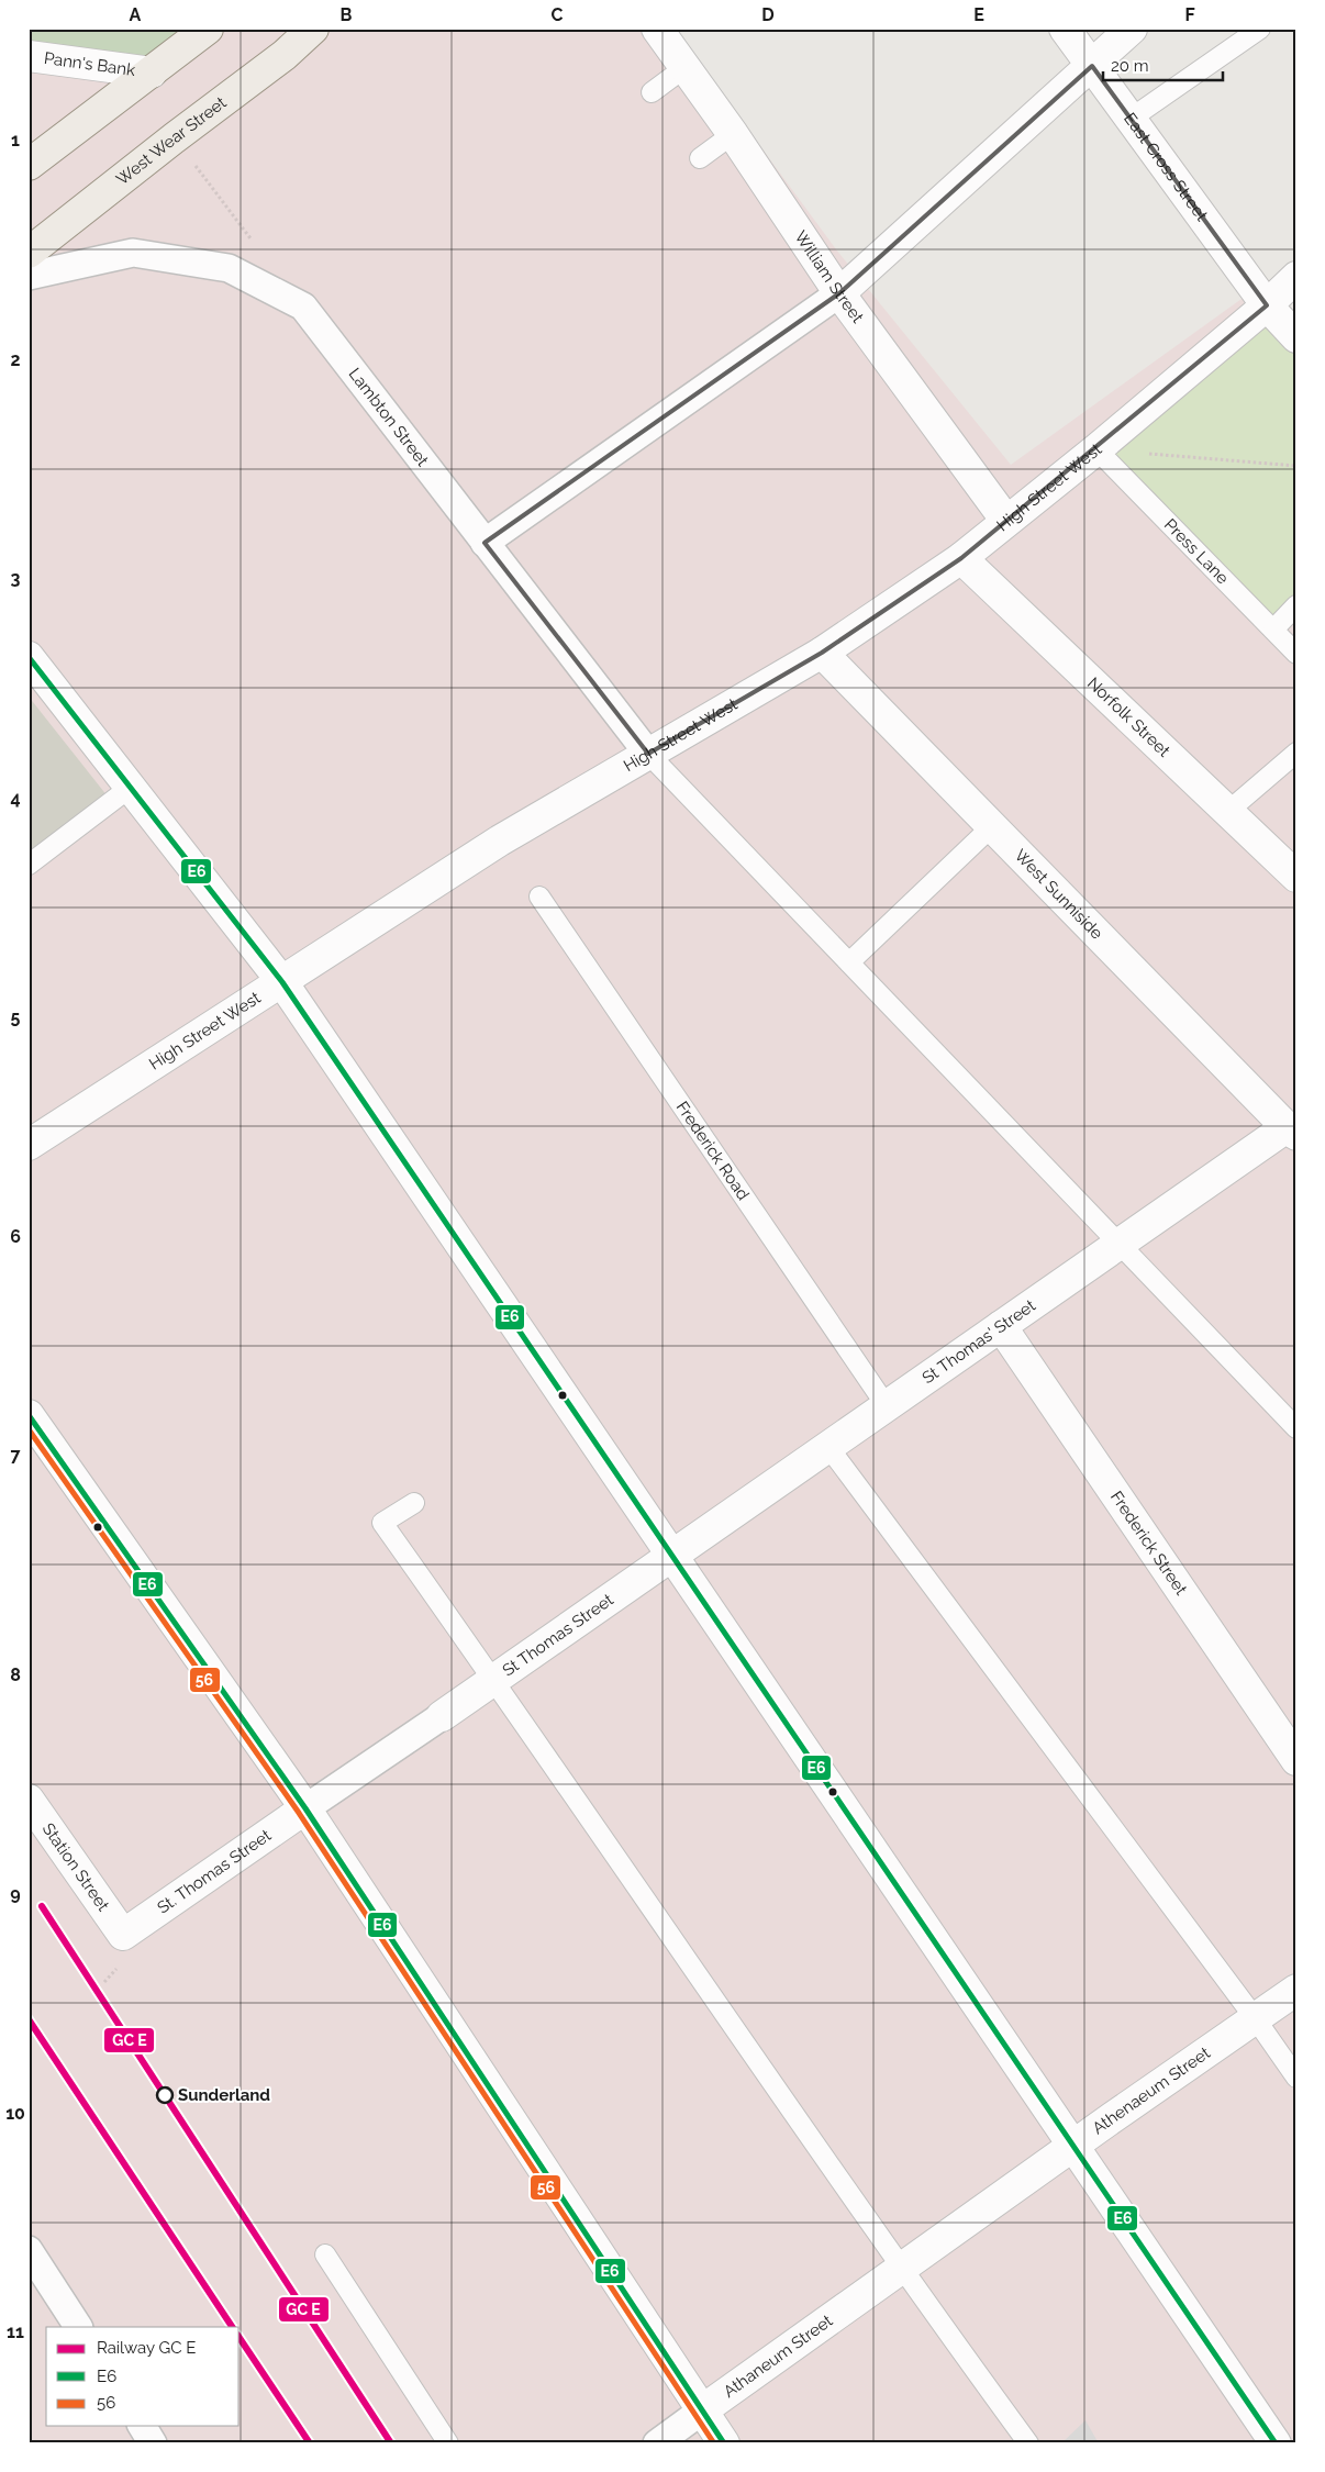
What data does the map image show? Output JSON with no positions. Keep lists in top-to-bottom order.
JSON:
{
  "streets": {
    "main road": ["West Wear Street"],
    "street": [
      "Pann's Bank",
      "East Cross Street",
      "William Street",
      "Lambton Street",
      "High Street West",
      "Norfolk Street",
      "West Sunniside",
      "St Thomas' Street",
      "Frederick Street",
      "St Thomas Street",
      "Station Street",
      "St. Thomas Street",
      "Athenaeum Street",
      "Athaneum Street"
    ],
    "lane": ["Press Lane", "Frederick Road"]
  },
  "crossings": [
    ["East Cross Street", "High Street West"],
    ["William Street", "High Street West"],
    ["Lambton Street", "High Street West"],
    ["High Street West", "Press Lane"],
    ["High Street West", "Norfolk Street"],
    ["High Street West", "West Sunniside"],
    ["West Sunniside", "St Thomas' Street"],
    ["Frederick Road", "St Thomas' Street"],
    ["St Thomas' Street", "Frederick Street"],
    ["St Thomas' Street", "St Thomas Street"],
    ["Station Street", "St. Thomas Street"],
    ["Athenaeum Street", "Athaneum Street"]
  ],
  "places": ["Sunderland"],
  "lines": ["transit line E6", "transit line 56"],
  "legend": ["Railway GC E", "E6", "56"],
  "scale_bar": "20 m",
  "grid": {
    "columns": [
      "A",
      "B",
      "C",
      "D",
      "E",
      "F"
    ],
    "rows": [
      "1",
      "2",
      "3",
      "4",
      "5",
      "6",
      "7",
      "8",
      "9",
      "10",
      "11"
    ]
  }
}
